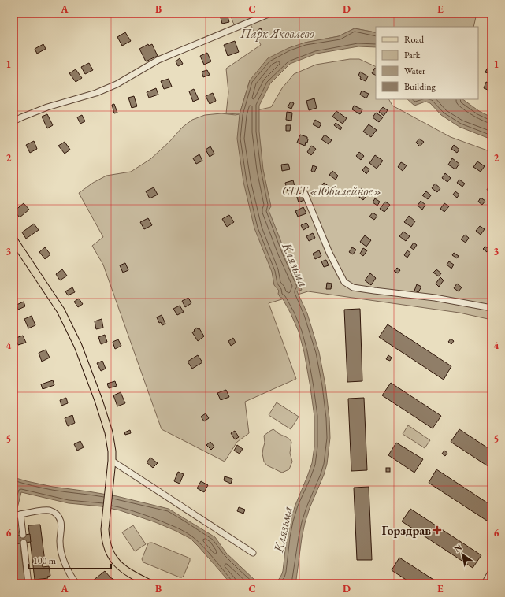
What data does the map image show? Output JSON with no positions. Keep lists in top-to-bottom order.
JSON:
{
  "water": ["Клязьма"],
  "parks": ["Парк Яковлево", "СНТ «Юбилейное»"],
  "places": {
    "health": ["Горздрав"]
  },
  "legend": [
    "Road",
    "Park",
    "Water",
    "Building"
  ],
  "scale_bar": "100 m",
  "north": "top left",
  "grid": {
    "columns": [
      "A",
      "B",
      "C",
      "D",
      "E"
    ],
    "rows": [
      "1",
      "2",
      "3",
      "4",
      "5",
      "6"
    ]
  }
}
